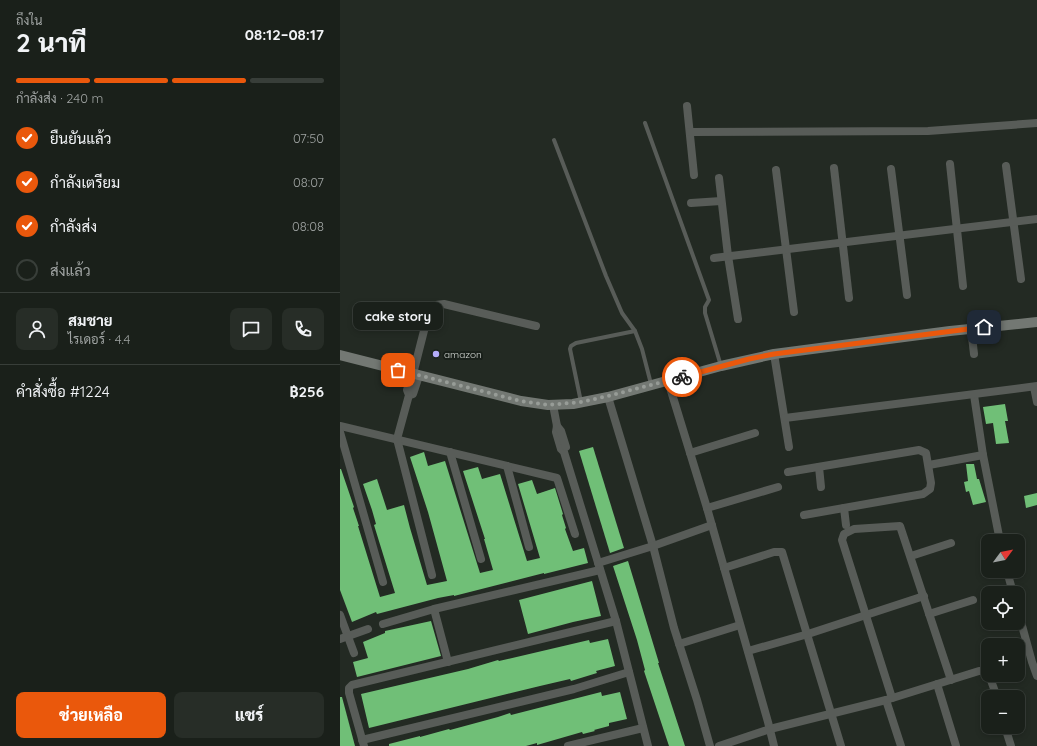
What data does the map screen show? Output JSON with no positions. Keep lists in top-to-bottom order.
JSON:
{
  "places": ["amazon", "cake story"],
  "north": "top right",
  "page": {
    "heading": ["2 นาที", "ถึงใน", "08:12–08:17"],
    "panel": [
      "สมชาย",
      "ไรเดอร์ · 4.4",
      "คำสั่งซื้อ #1224",
      "฿256"
    ],
    "bar": "กำลังส่ง · 240 m",
    "list": [
      ["ยืนยันแล้ว", "07:50"],
      ["กำลังเตรียม", "08:07"],
      ["กำลังส่ง", "08:08"],
      "ส่งแล้ว"
    ],
    "bubble": "cake story",
    "map_buttons": ["+", "−"],
    "buttons": ["ช่วยเหลือ", "แชร์"]
  }
}
